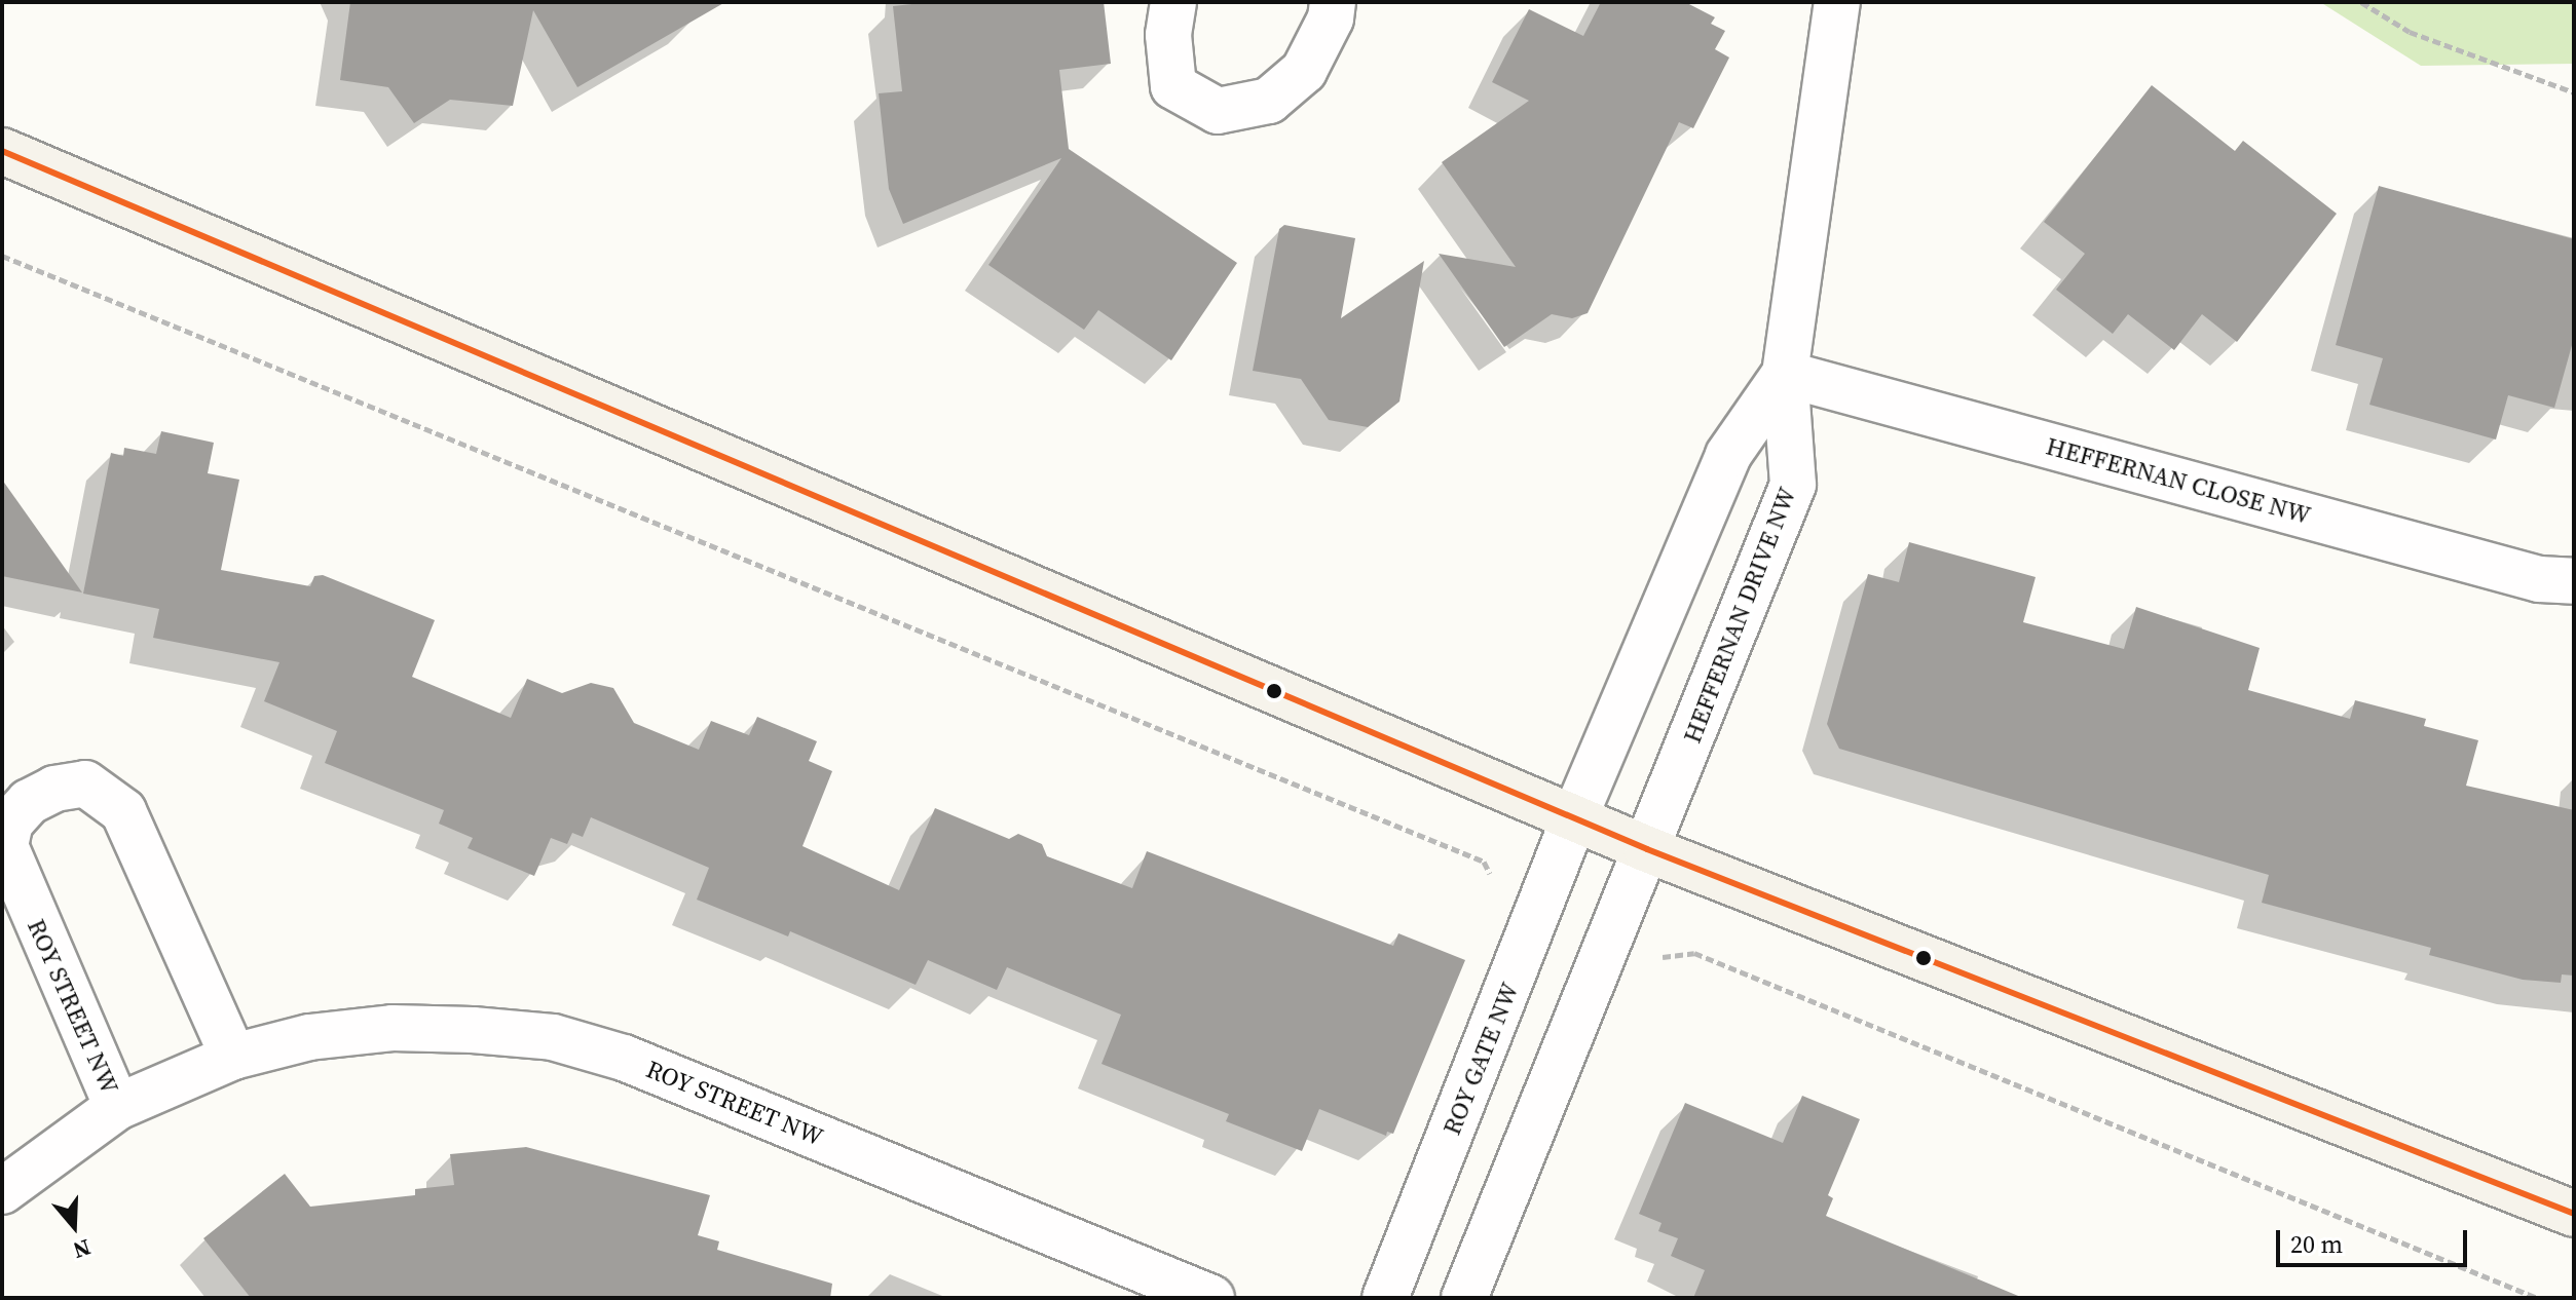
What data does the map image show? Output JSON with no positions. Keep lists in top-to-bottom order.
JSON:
{
  "streets": {
    "street": [
      "HEFFERNAN CLOSE NW",
      "HEFFERNAN DRIVE NW",
      "ROY STREET NW",
      "ROY GATE NW"
    ]
  },
  "crossings": [
    ["HEFFERNAN CLOSE NW", "HEFFERNAN DRIVE NW"],
    ["HEFFERNAN DRIVE NW", "ROY GATE NW"]
  ],
  "scale_bar": "20 m",
  "north": "bottom"
}
